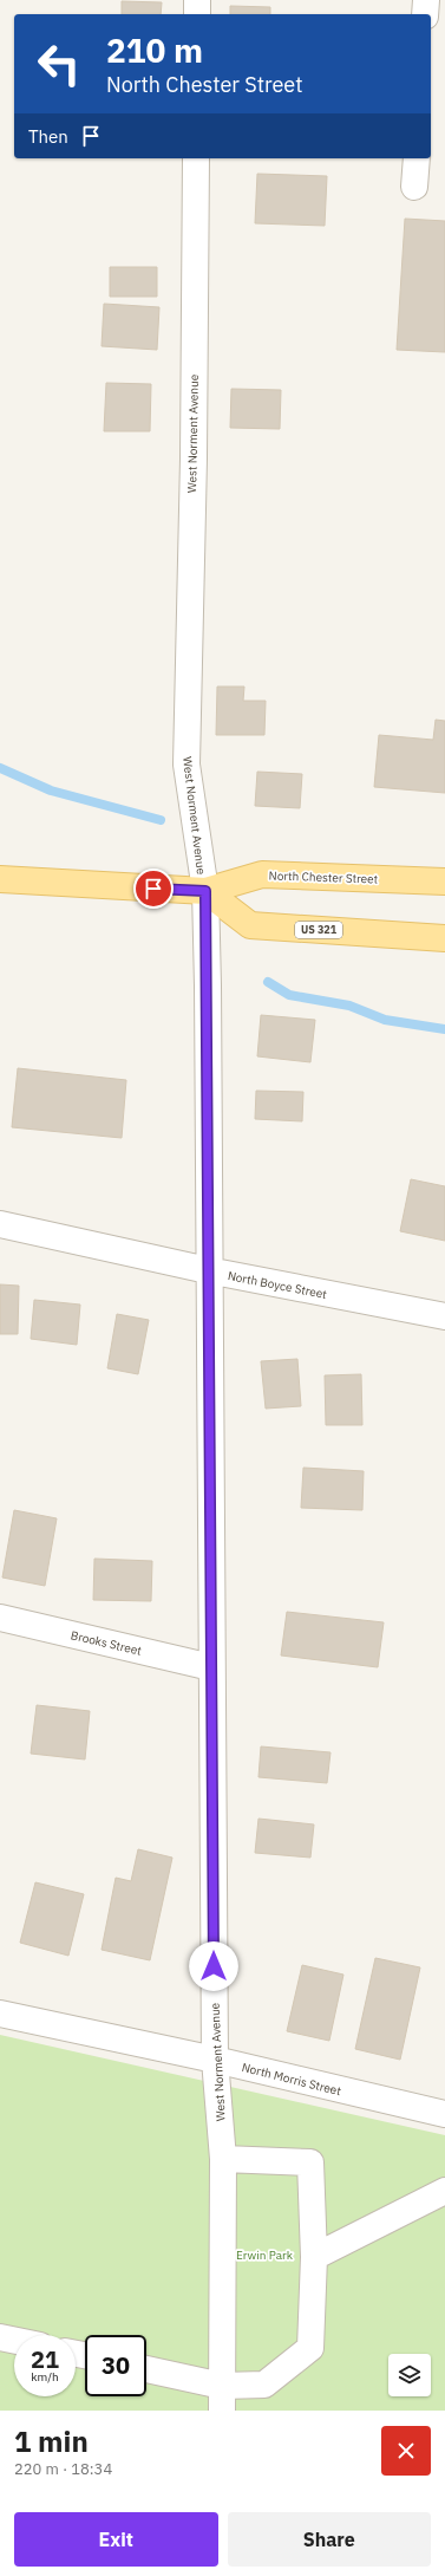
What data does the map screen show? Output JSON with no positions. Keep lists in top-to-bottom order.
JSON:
{
  "streets": {
    "main road": ["North Chester Street", "US 321"],
    "street": [
      "West Norment Avenue",
      "North Boyce Street",
      "Brooks Street",
      "North Morris Street"
    ]
  },
  "crossings": [
    ["West Norment Avenue", "North Chester Street"],
    ["West Norment Avenue", "US 321"],
    ["West Norment Avenue", "North Boyce Street"],
    ["West Norment Avenue", "Brooks Street"],
    ["West Norment Avenue", "North Morris Street"],
    ["North Chester Street", "US 321"]
  ],
  "parks": ["Erwin Park"],
  "page": {
    "turn": ["210 m", "North Chester Street"],
    "then": "Then",
    "speed": "21 km/h",
    "limit": "30",
    "heading": ["1 min", "220 m · 18:34"],
    "buttons": ["Exit", "Share"]
  }
}
